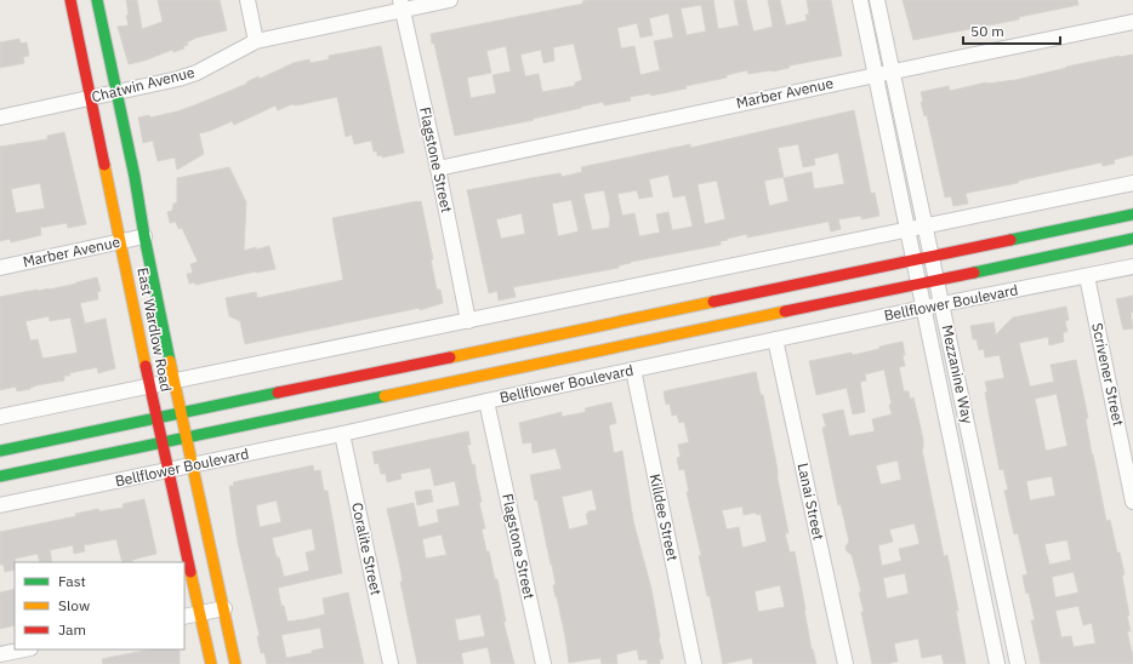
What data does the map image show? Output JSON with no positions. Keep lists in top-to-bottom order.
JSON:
{
  "streets": {
    "main road": ["Bellflower Boulevard", "East Wardlow Road"],
    "street": [
      "Chatwin Avenue",
      "Marber Avenue",
      "Flagstone Street",
      "Mezzanine Way",
      "Scrivener Street",
      "Lanai Street",
      "Killdee Street",
      "Coralite Street"
    ]
  },
  "crossings": [
    ["Chatwin Avenue", "Flagstone Street"],
    ["Chatwin Avenue", "East Wardlow Road"],
    ["Marber Avenue", "Flagstone Street"],
    ["Marber Avenue", "East Wardlow Road"],
    ["Marber Avenue", "Mezzanine Way"],
    ["Flagstone Street", "Bellflower Boulevard"],
    ["Bellflower Boulevard", "East Wardlow Road"],
    ["Bellflower Boulevard", "Mezzanine Way"],
    ["Bellflower Boulevard", "Scrivener Street"],
    ["Bellflower Boulevard", "Lanai Street"],
    ["Bellflower Boulevard", "Killdee Street"],
    ["Bellflower Boulevard", "Coralite Street"]
  ],
  "legend": ["Fast", "Slow", "Jam"],
  "scale_bar": "50 m"
}
